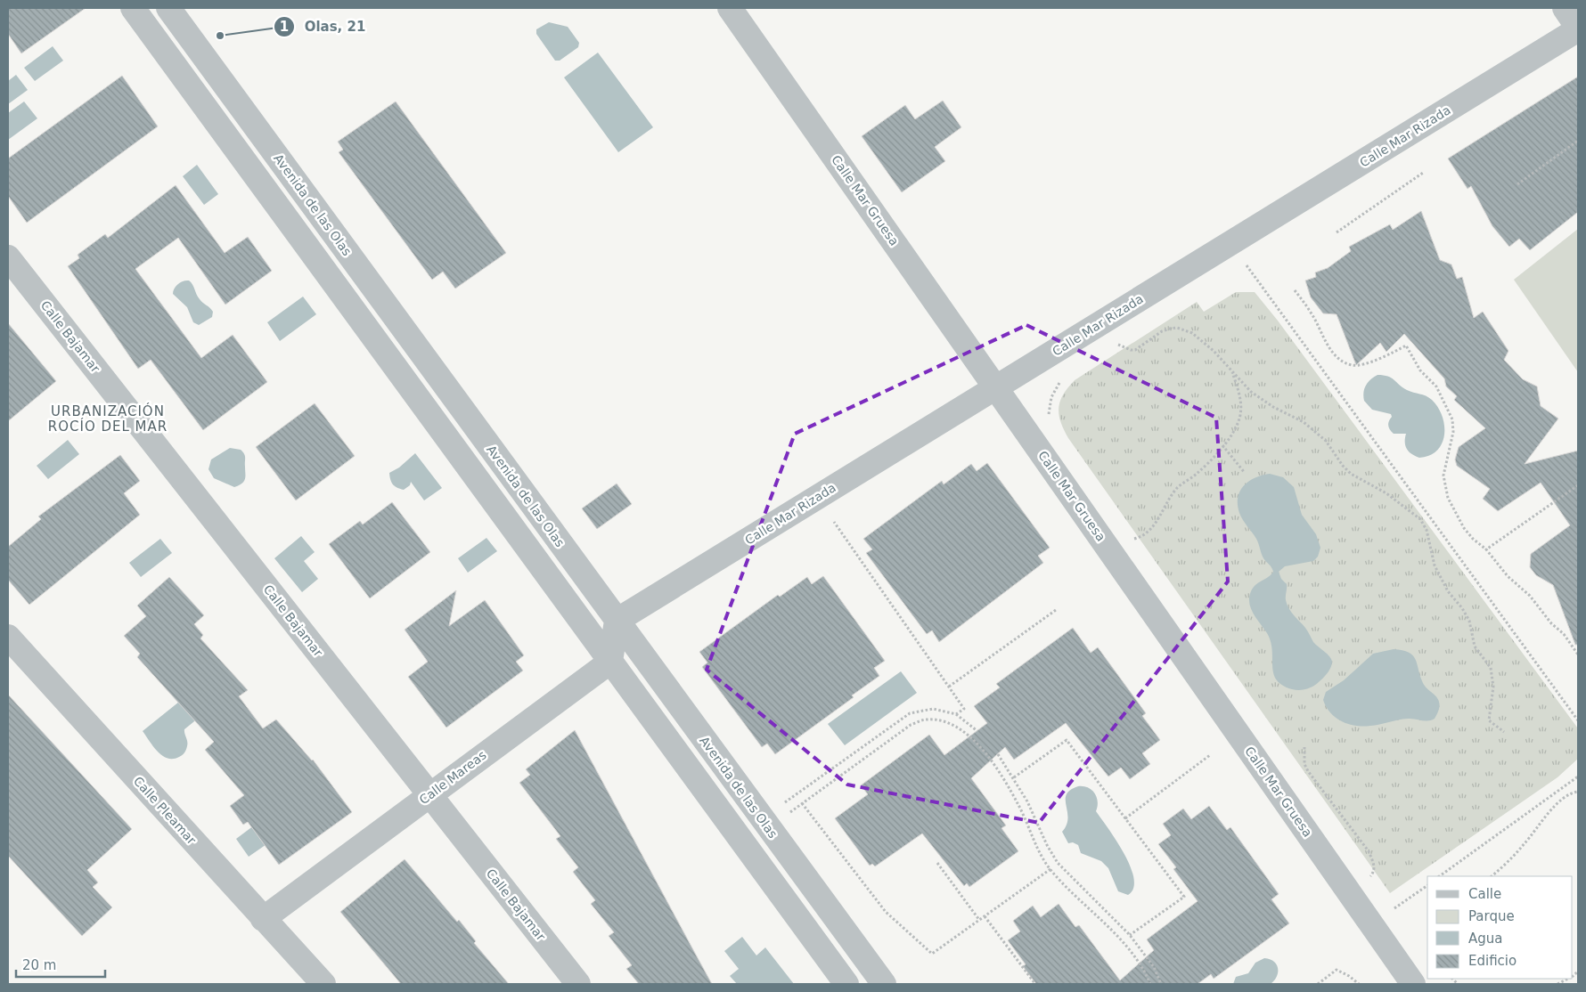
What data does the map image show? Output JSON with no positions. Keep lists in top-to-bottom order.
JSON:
{
  "streets": {
    "street": [
      "Calle Mar Rizada",
      "Calle Mar Gruesa",
      "Avenida de las Olas",
      "Calle Bajamar",
      "Calle Mareas",
      "Calle Pleamar"
    ]
  },
  "crossings": [
    ["Calle Mar Rizada", "Calle Mar Gruesa"],
    ["Calle Mar Rizada", "Avenida de las Olas"],
    ["Calle Bajamar", "Calle Mareas"],
    ["Calle Mareas", "Calle Pleamar"]
  ],
  "districts": ["URBANIZACIÓN ROCÍO DEL MAR"],
  "places": ["Olas, 21"],
  "legend": [
    "Calle",
    "Parque",
    "Agua",
    "Edificio"
  ],
  "scale_bar": "20 m"
}
